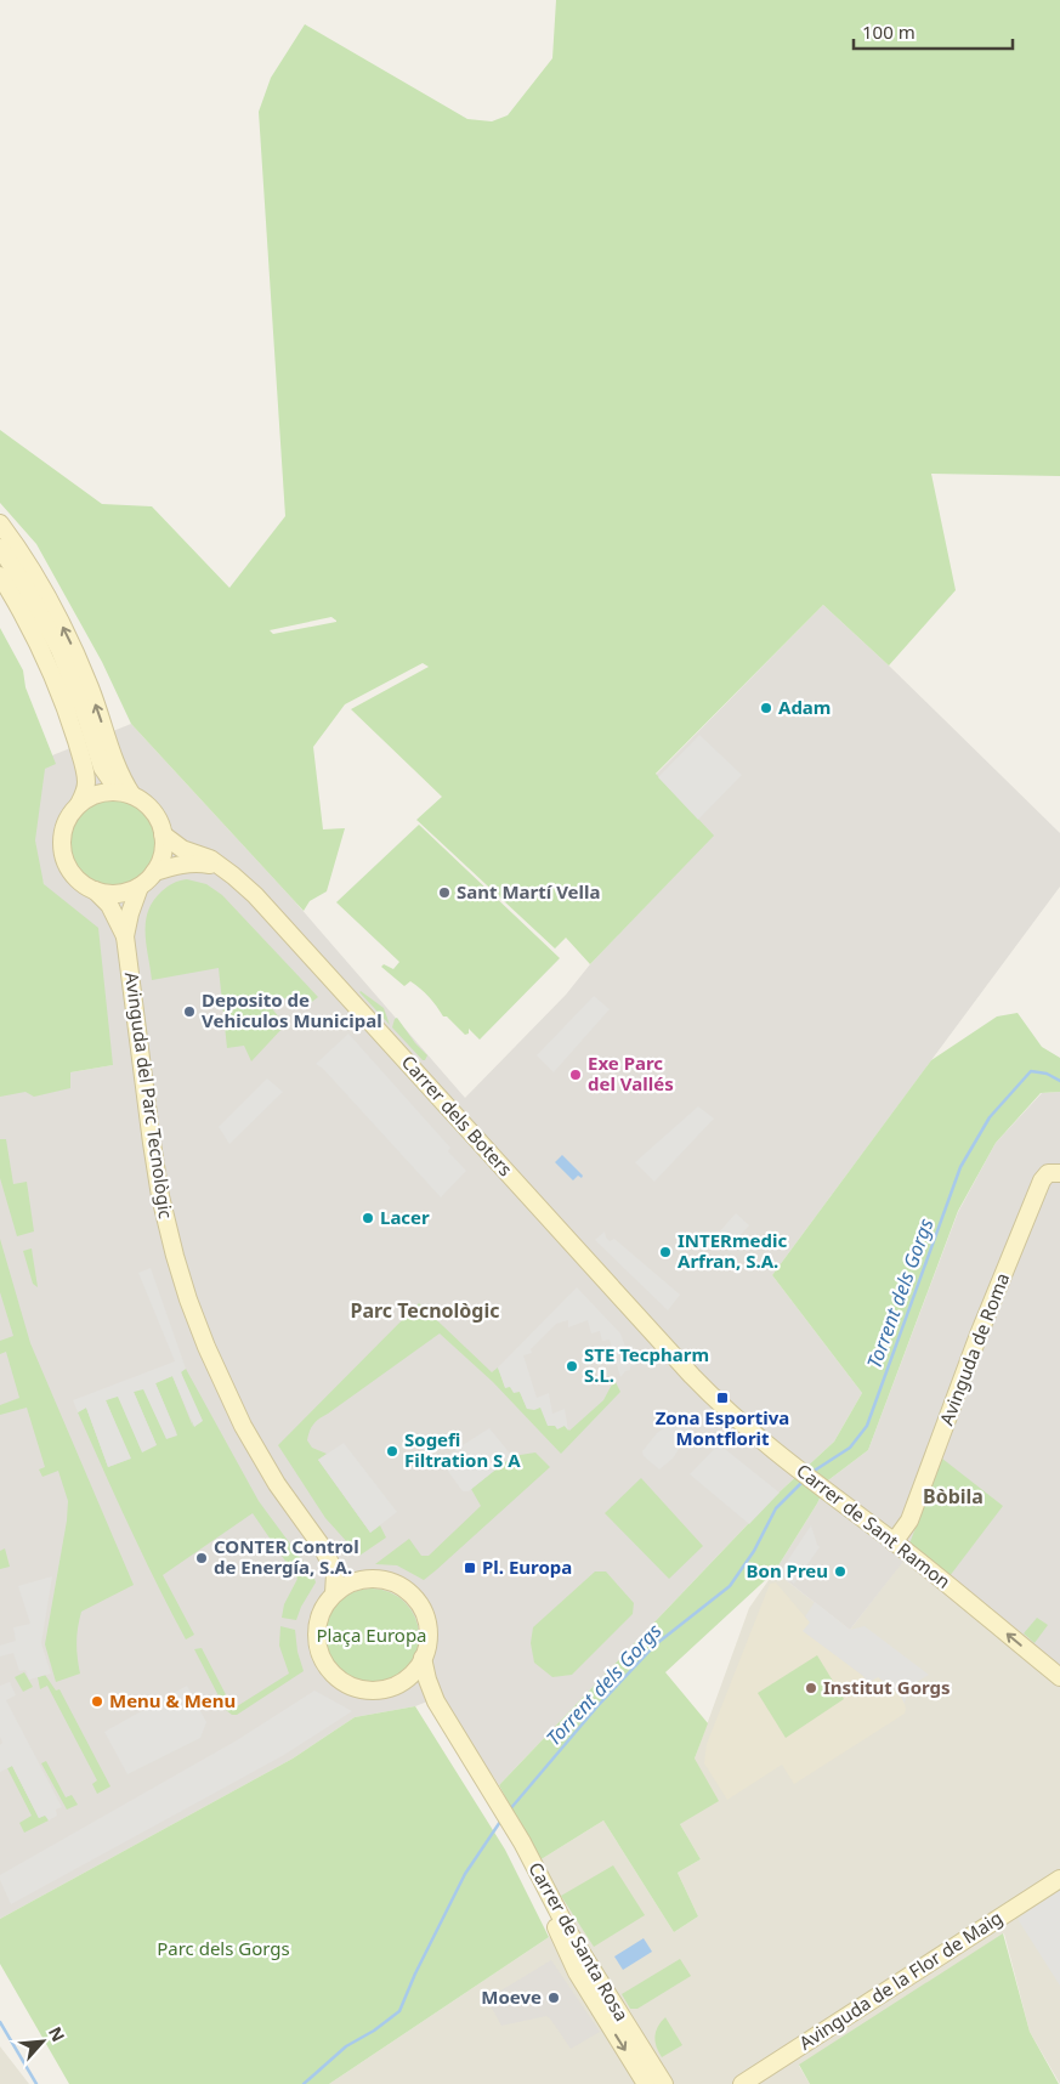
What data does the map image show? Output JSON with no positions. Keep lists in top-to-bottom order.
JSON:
{
  "streets": {
    "main road": [
      "Avinguda del Parc Tecnològic",
      "Carrer dels Boters",
      "Avinguda de Roma",
      "Carrer de Sant Ramon",
      "Carrer de Santa Rosa",
      "Avinguda de la Flor de Maig"
    ]
  },
  "crossings": [
    ["Avinguda del Parc Tecnològic", "Carrer dels Boters"],
    ["Carrer dels Boters", "Carrer de Sant Ramon"],
    ["Avinguda de Roma", "Carrer de Sant Ramon"]
  ],
  "one_way": ["Carrer de Sant Ramon"],
  "districts": ["Parc Tecnològic", "Bòbila"],
  "water": ["Torrent dels Gorgs"],
  "parks": ["Plaça Europa", "Parc dels Gorgs"],
  "places": {
    "other": [
      "Adam",
      "Sant Martí Vella",
      "Deposito de Vehiculos Municipal",
      "Exe Parc del Vallés",
      "Lacer",
      "INTERmedic Arfran, S.A.",
      "STE Tecpharm S.L.",
      "Sogefi Filtration S A",
      "CONTER Control de Energía, S.A.",
      "Bon Preu",
      "Institut Gorgs",
      "Menu & Menu",
      "Moeve"
    ],
    "transit": ["Zona Esportiva Montflorit", "Pl. Europa"]
  },
  "scale_bar": "100 m",
  "north": "top right"
}
